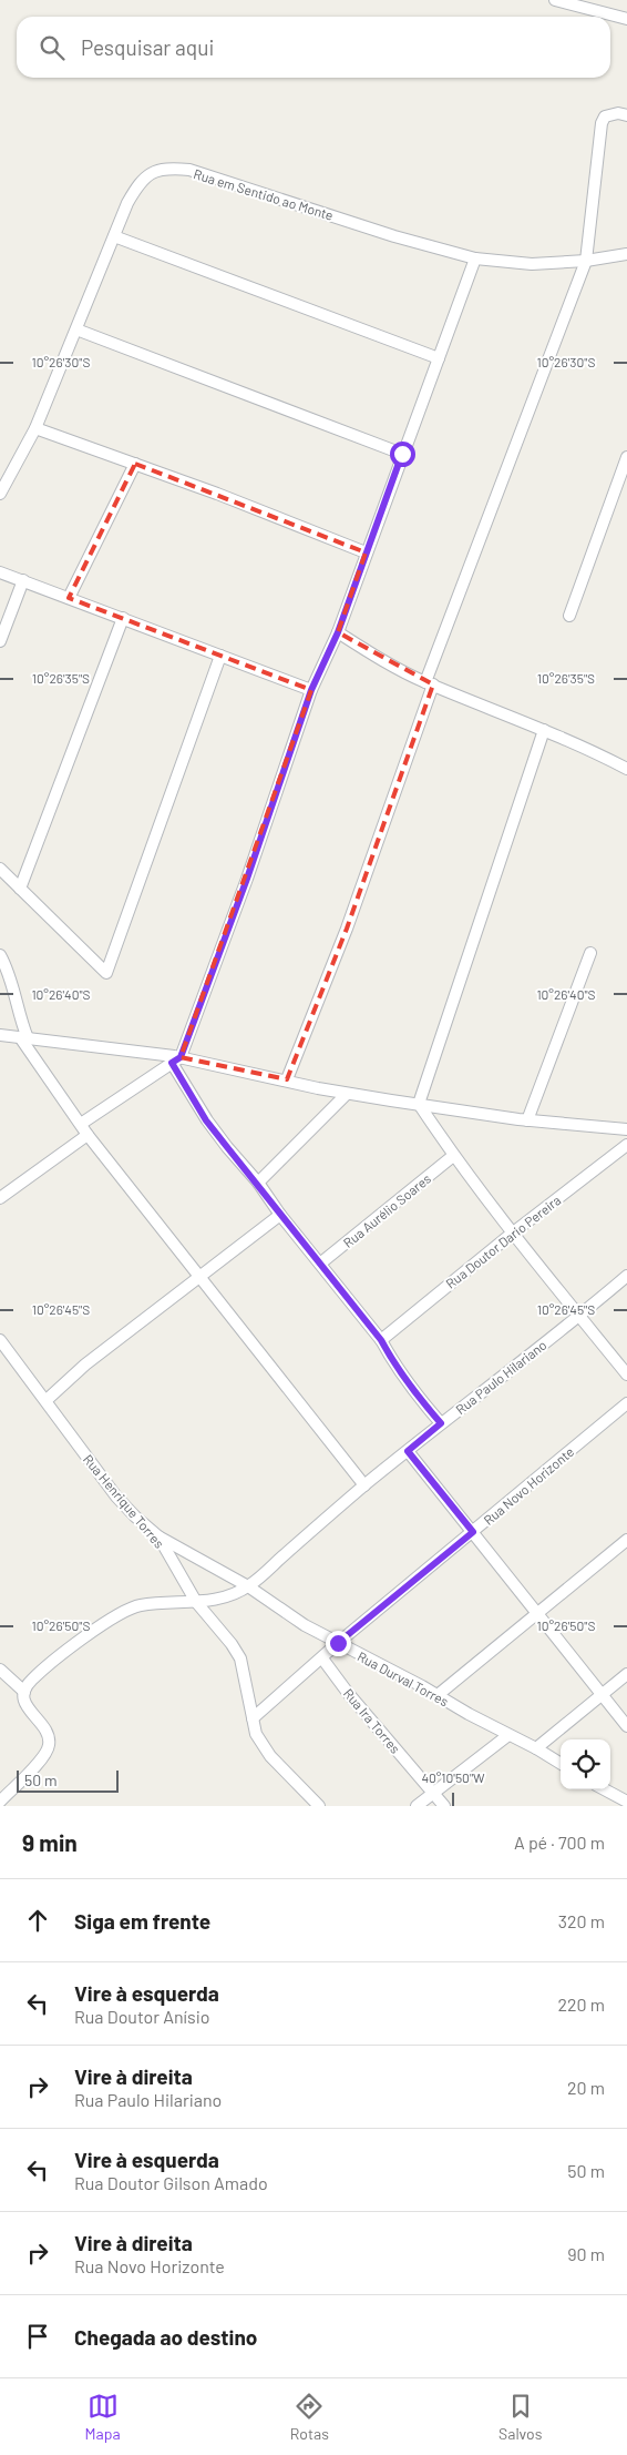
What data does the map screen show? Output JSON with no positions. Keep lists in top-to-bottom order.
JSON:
{
  "streets": {
    "street": [
      "Rua em Sentido ao Monte",
      "Rua Aurélio Soares",
      "Rua Doutor Dario Pereira",
      "Rua Paulo Hilariano",
      "Rua Novo Horizonte",
      "Rua Henrique Torres",
      "Rua Durval Torres",
      "Rua Ira Torres"
    ]
  },
  "crossings": [
    ["Rua Paulo Hilariano", "Rua Henrique Torres"],
    ["Rua Paulo Hilariano", "Rua Durval Torres"],
    ["Rua Novo Horizonte", "Rua Henrique Torres"],
    ["Rua Novo Horizonte", "Rua Durval Torres"],
    ["Rua Novo Horizonte", "Rua Ira Torres"],
    ["Rua Henrique Torres", "Rua Durval Torres"]
  ],
  "scale_bar": "50 m",
  "page": {
    "search": "Pesquisar aqui",
    "scale": "50 m",
    "heading": ["9 min", "A pé · 700 m"],
    "list": [
      ["Siga em frente", "320 m"],
      ["Vire à esquerda", "Rua Doutor Anísio", "220 m"],
      ["Vire à direita", "Rua Paulo Hilariano", "20 m"],
      ["Vire à esquerda", "Rua Doutor Gilson Amado", "50 m"],
      ["Vire à direita", "Rua Novo Horizonte", "90 m"],
      "Chegada ao destino"
    ],
    "nav": ["Mapa", "Rotas", "Salvos"]
  },
  "coordinates": [
    "10°26'30\"S",
    "10°26'35\"S",
    "10°26'40\"S",
    "10°26'45\"S",
    "10°26'50\"S",
    "40°10'50\"W"
  ]
}
